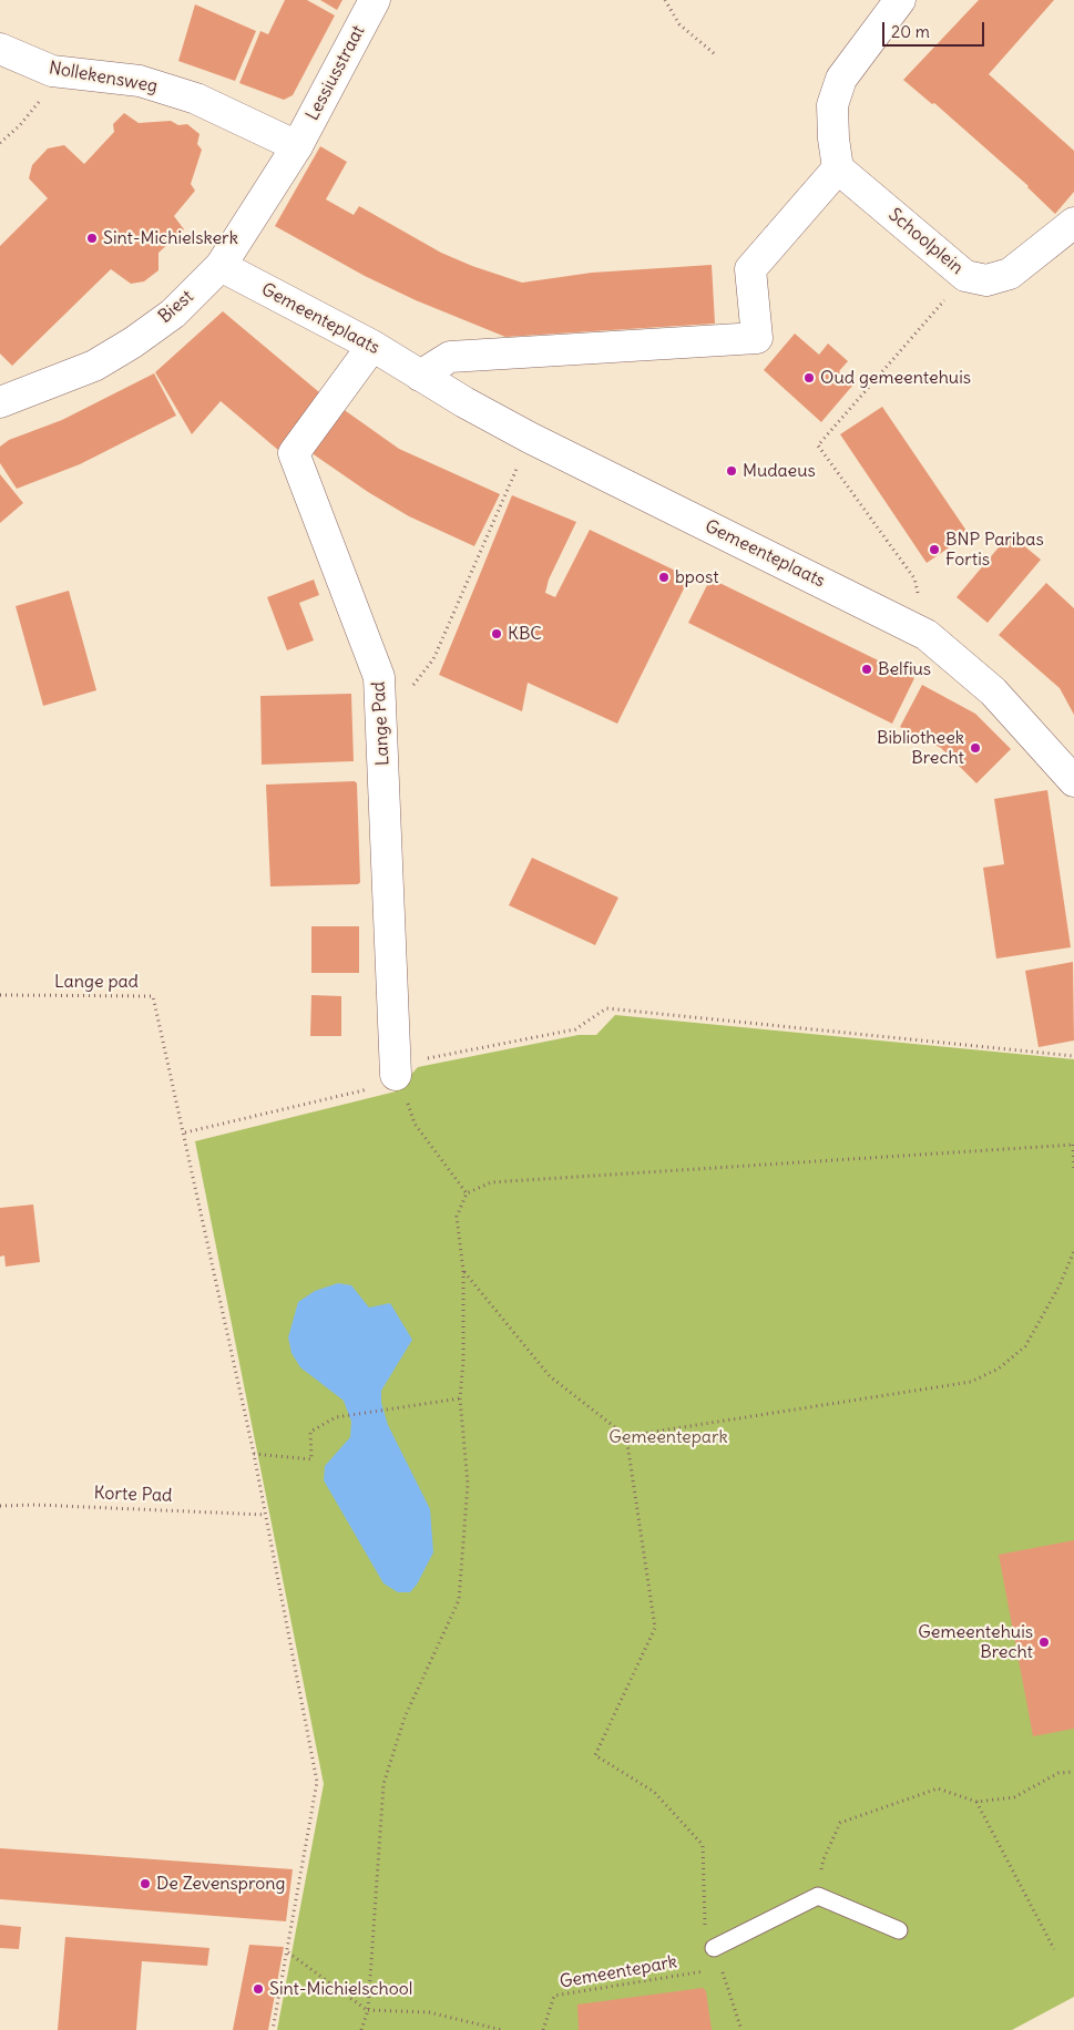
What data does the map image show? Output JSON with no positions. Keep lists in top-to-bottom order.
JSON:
{
  "streets": {
    "street": [
      "Lessiusstraat",
      "Nollekensweg",
      "Schoolplein",
      "Biest",
      "Gemeenteplaats",
      "Lange Pad"
    ],
    "path": ["Lange pad", "Korte Pad", "Gemeentepark"]
  },
  "crossings": [
    ["Lessiusstraat", "Nollekensweg"],
    ["Lessiusstraat", "Biest"],
    ["Nollekensweg", "Biest"],
    ["Biest", "Gemeenteplaats"],
    ["Gemeenteplaats", "Lange Pad"]
  ],
  "parks": ["Gemeentepark"],
  "places": [
    "Sint-Michielskerk",
    "Oud gemeentehuis",
    "Mudaeus",
    "BNP Paribas Fortis",
    "bpost",
    "KBC",
    "Belfius",
    "Bibliotheek Brecht",
    "Gemeentehuis Brecht",
    "De Zevensprong",
    "Sint-Michielschool"
  ],
  "scale_bar": "20 m"
}
